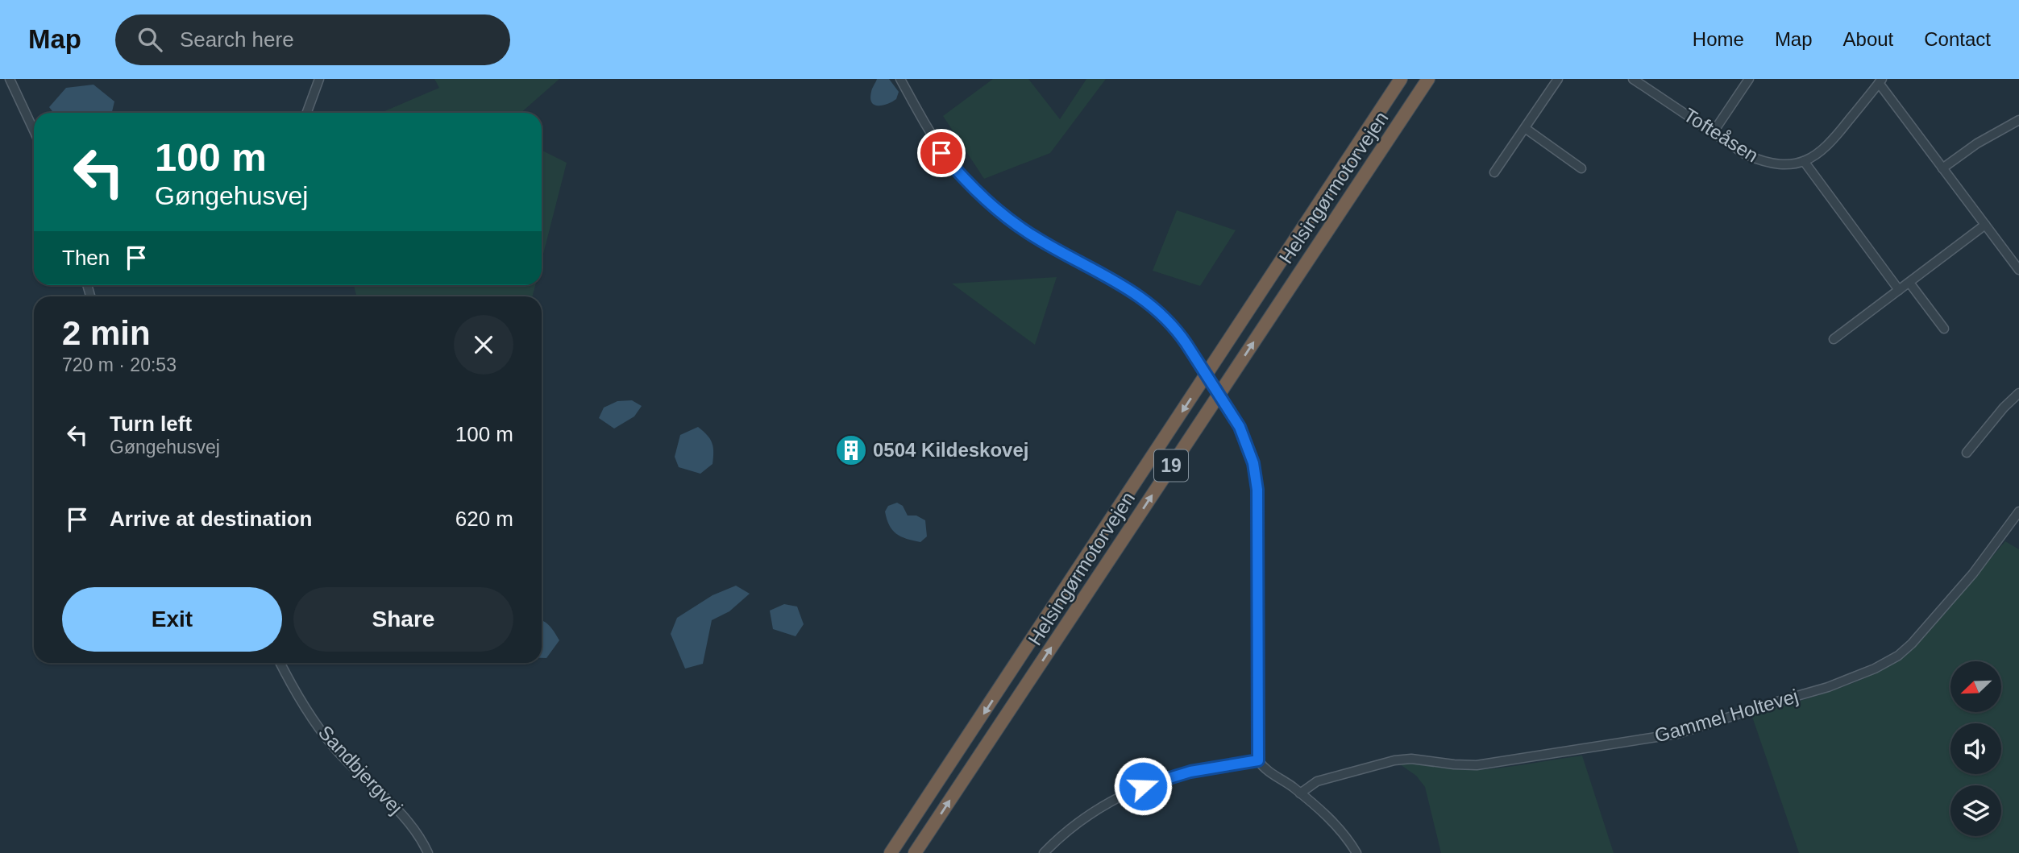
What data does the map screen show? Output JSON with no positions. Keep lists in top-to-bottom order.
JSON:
{
  "streets": {
    "highway": ["Helsingørmotorvejen", "19"],
    "street": ["Tofteåsen", "Gammel Holtevej", "Sandbjergvej"]
  },
  "places": {
    "building": ["0504 Kildeskovej"]
  },
  "north": "bottom left",
  "page": {
    "header": "Map",
    "search": "Search here",
    "nav": [
      "Home",
      "Map",
      "About",
      "Contact"
    ],
    "turn": ["100 m", "Gøngehusvej"],
    "then": "Then",
    "heading": ["2 min", "720 m · 20:53"],
    "list": [
      {
        "name": "Turn left",
        "note": "Gøngehusvej",
        "value": "100 m"
      },
      {
        "name": "Arrive at destination",
        "value": "620 m"
      }
    ],
    "buttons": ["Exit", "Share"]
  }
}
